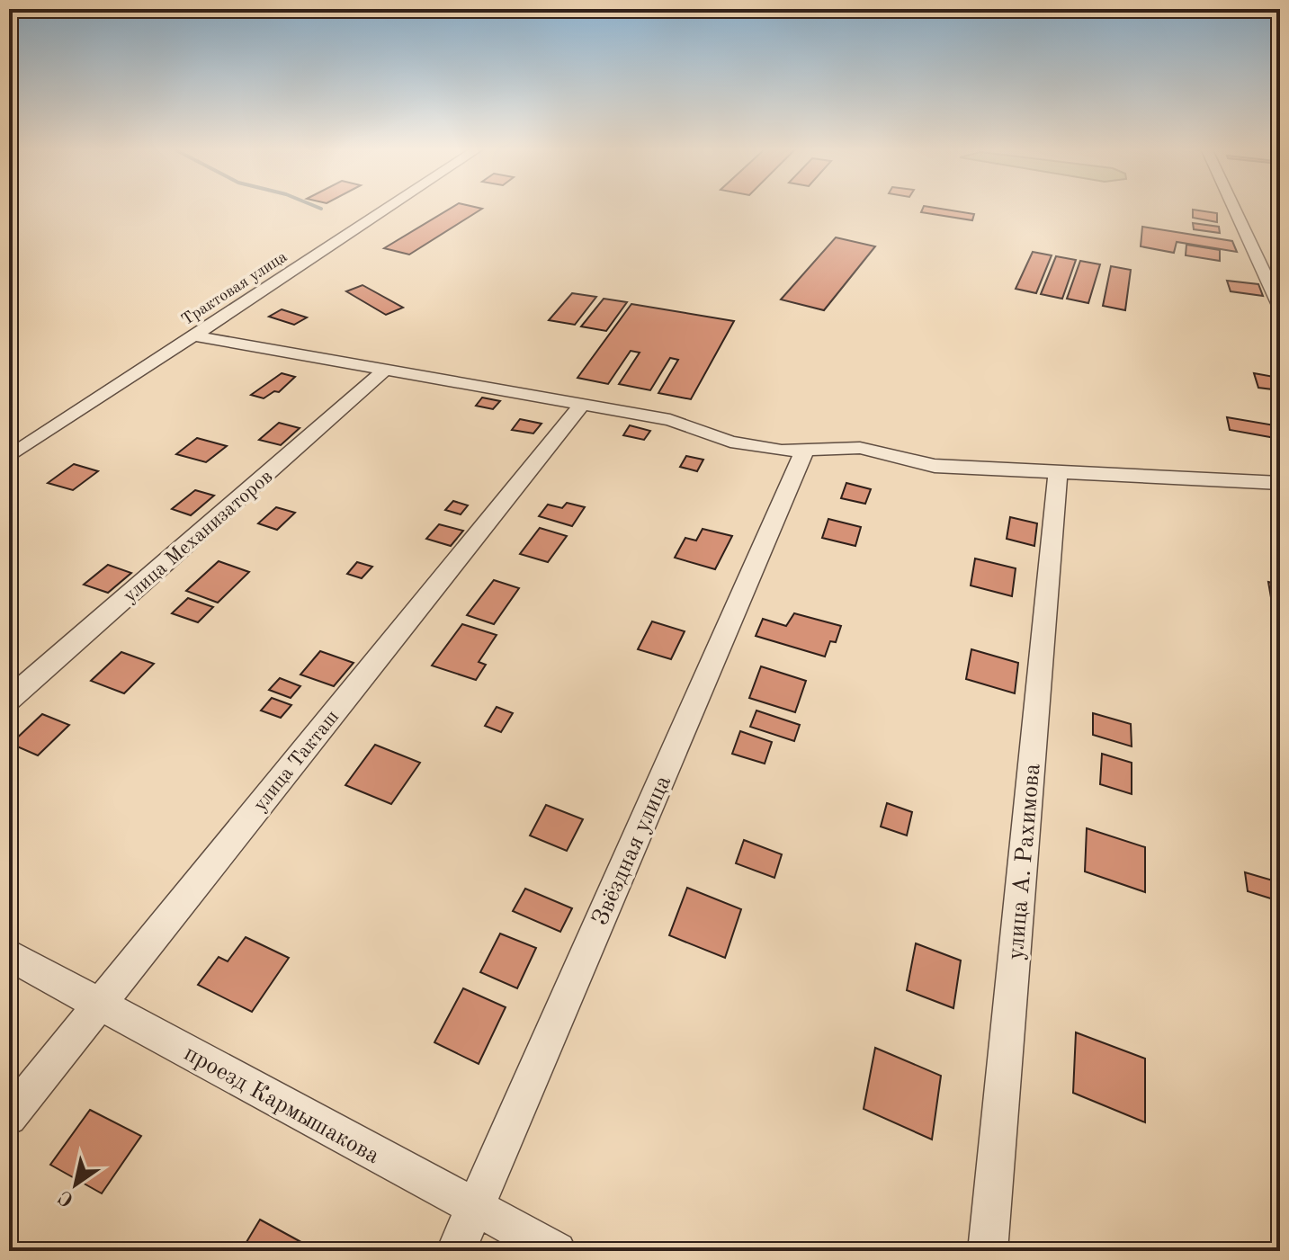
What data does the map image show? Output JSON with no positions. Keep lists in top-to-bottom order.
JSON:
{
  "streets": {
    "street": [
      "Трактовая улица",
      "улица Механизаторов",
      "улица Такташ",
      "Звёздная улица",
      "улица А. Рахимова",
      "проезд Кармышакова"
    ]
  },
  "crossings": [
    ["улица Такташ", "проезд Кармышакова"],
    ["Звёздная улица", "проезд Кармышакова"]
  ],
  "north": "bottom left"
}
